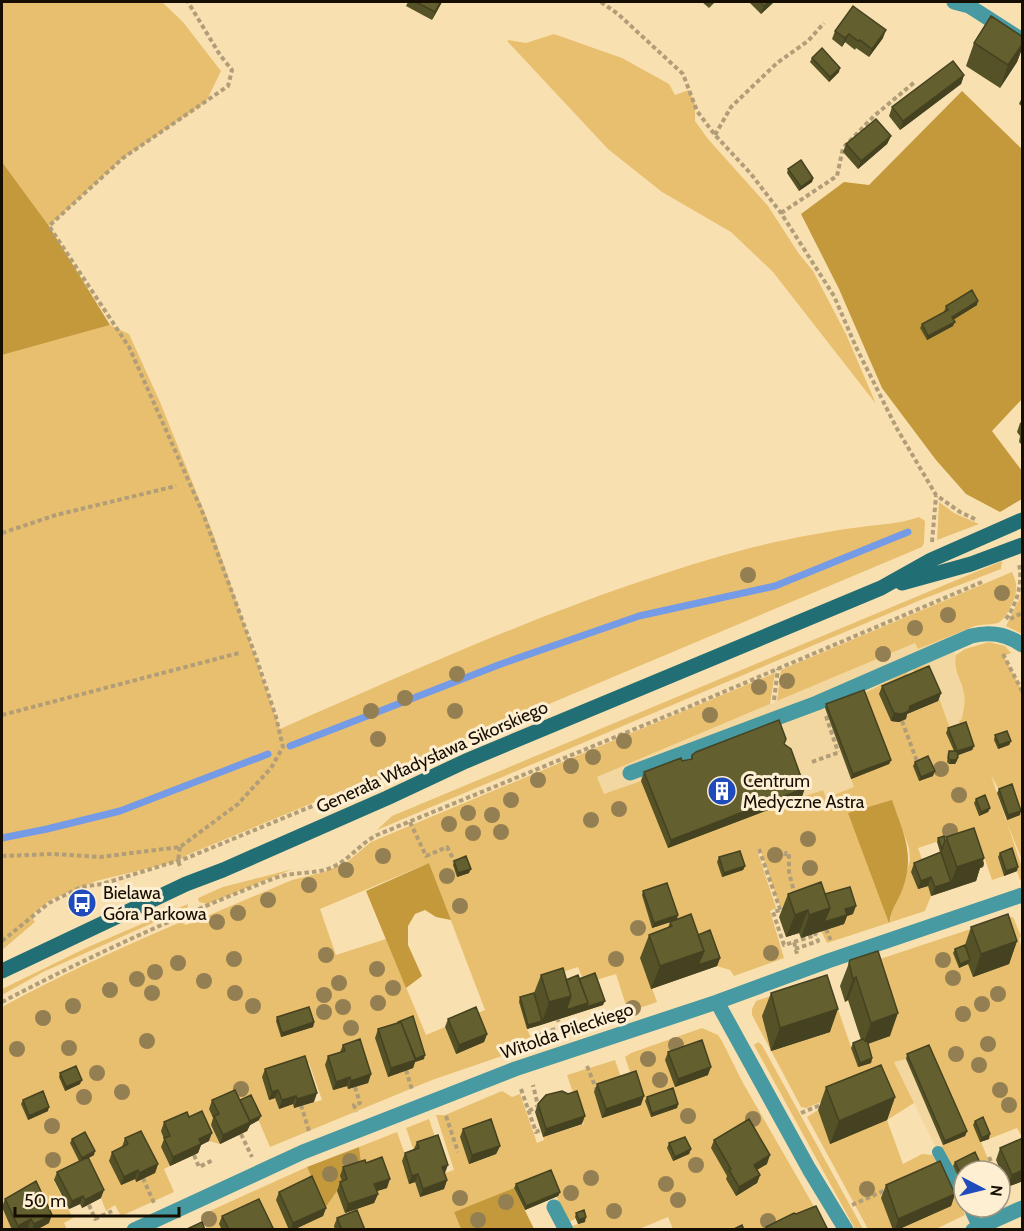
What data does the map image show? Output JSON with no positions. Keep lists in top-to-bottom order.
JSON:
{
  "streets": {
    "main road": ["Generała Władysława Sikorskiego"],
    "street": ["Witolda Pileckiego"]
  },
  "places": {
    "building": ["Centrum Medyczne Astra"],
    "bus stop": ["Bielawa Góra Parkowa"]
  },
  "scale_bar": "50 m",
  "north": "right"
}
